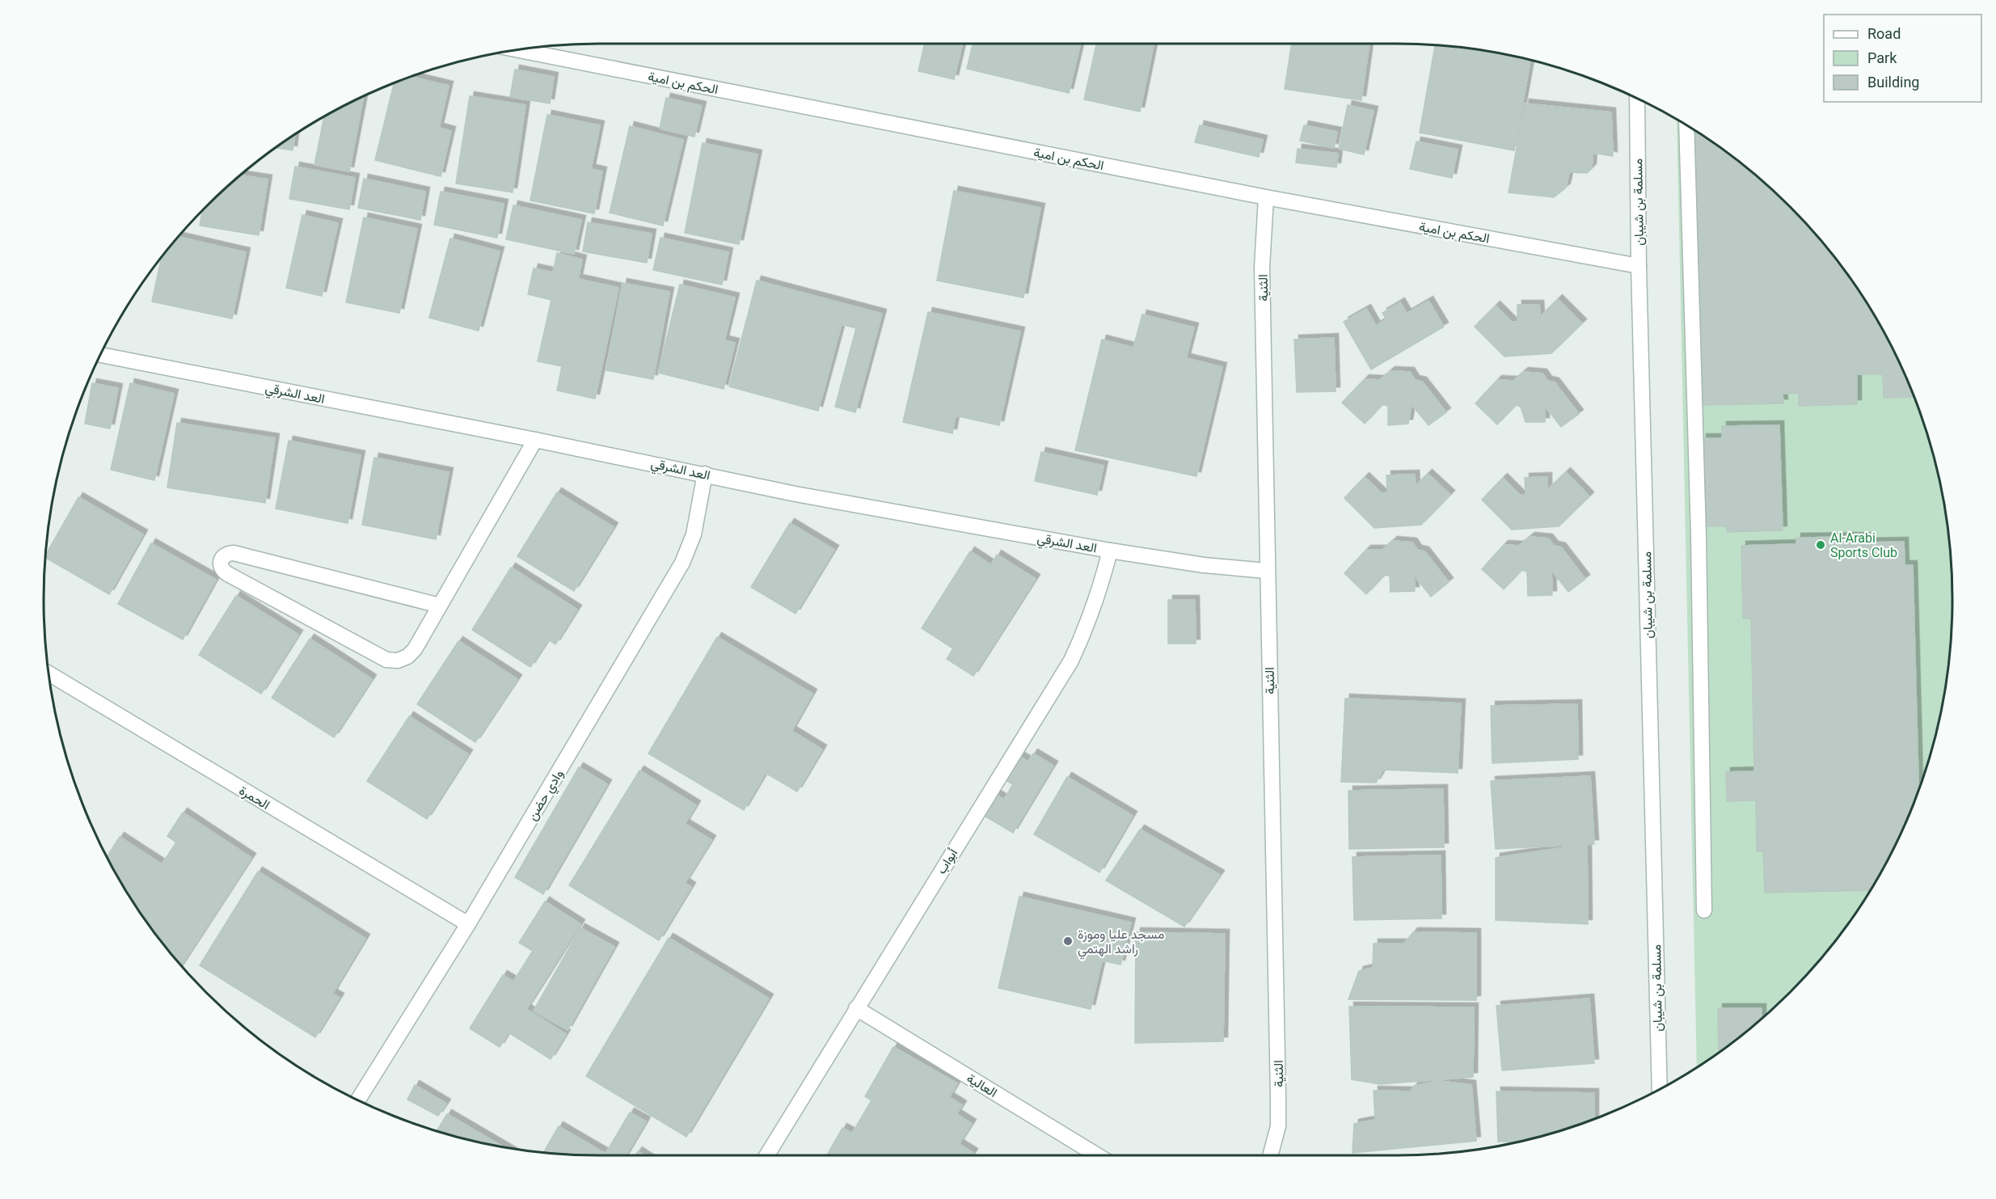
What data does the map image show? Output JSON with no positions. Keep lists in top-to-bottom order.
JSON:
{
  "streets": {
    "street": [
      "الحكم بن امية",
      "مسلمة بن شيبان",
      "الثنية",
      "العد الشرقي",
      "وادي حضن",
      "الحمرة",
      "أبواب",
      "العالية"
    ]
  },
  "crossings": [
    ["الحكم بن امية", "مسلمة بن شيبان"],
    ["الحكم بن امية", "الثنية"],
    ["الثنية", "العد الشرقي"],
    ["العد الشرقي", "وادي حضن"],
    ["العد الشرقي", "أبواب"],
    ["وادي حضن", "الحمرة"],
    ["أبواب", "العالية"]
  ],
  "places": ["Al-Arabi Sports Club", "مسجد عليا وموزة راشد الهتمي"],
  "legend": ["Road", "Park", "Building"]
}
